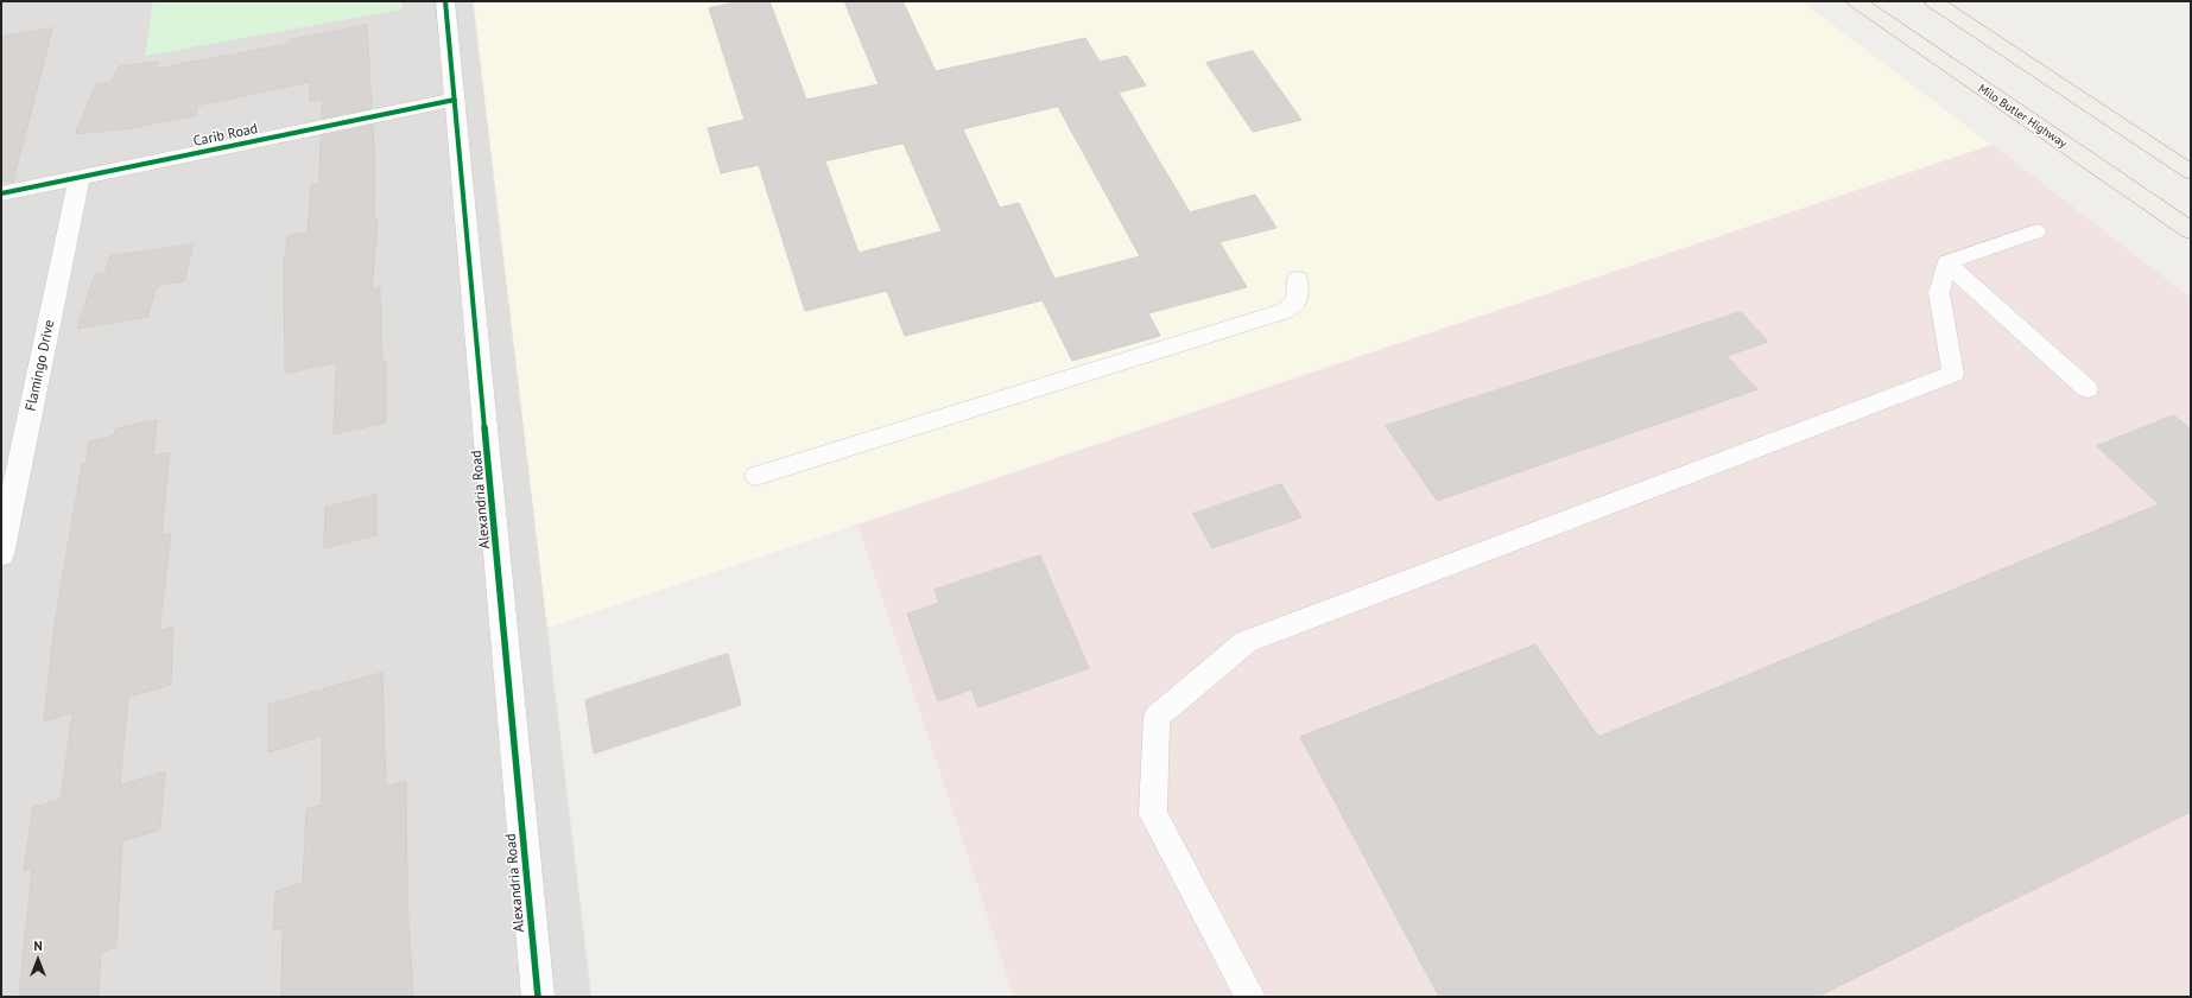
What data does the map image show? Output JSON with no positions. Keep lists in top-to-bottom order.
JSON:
{
  "streets": {
    "main road": ["Milo Butler Highway"],
    "street": ["Carib Road", "Flamingo Drive", "Alexandria Road"]
  },
  "crossings": [
    ["Carib Road", "Flamingo Drive"],
    ["Carib Road", "Alexandria Road"]
  ],
  "north": "top"
}
